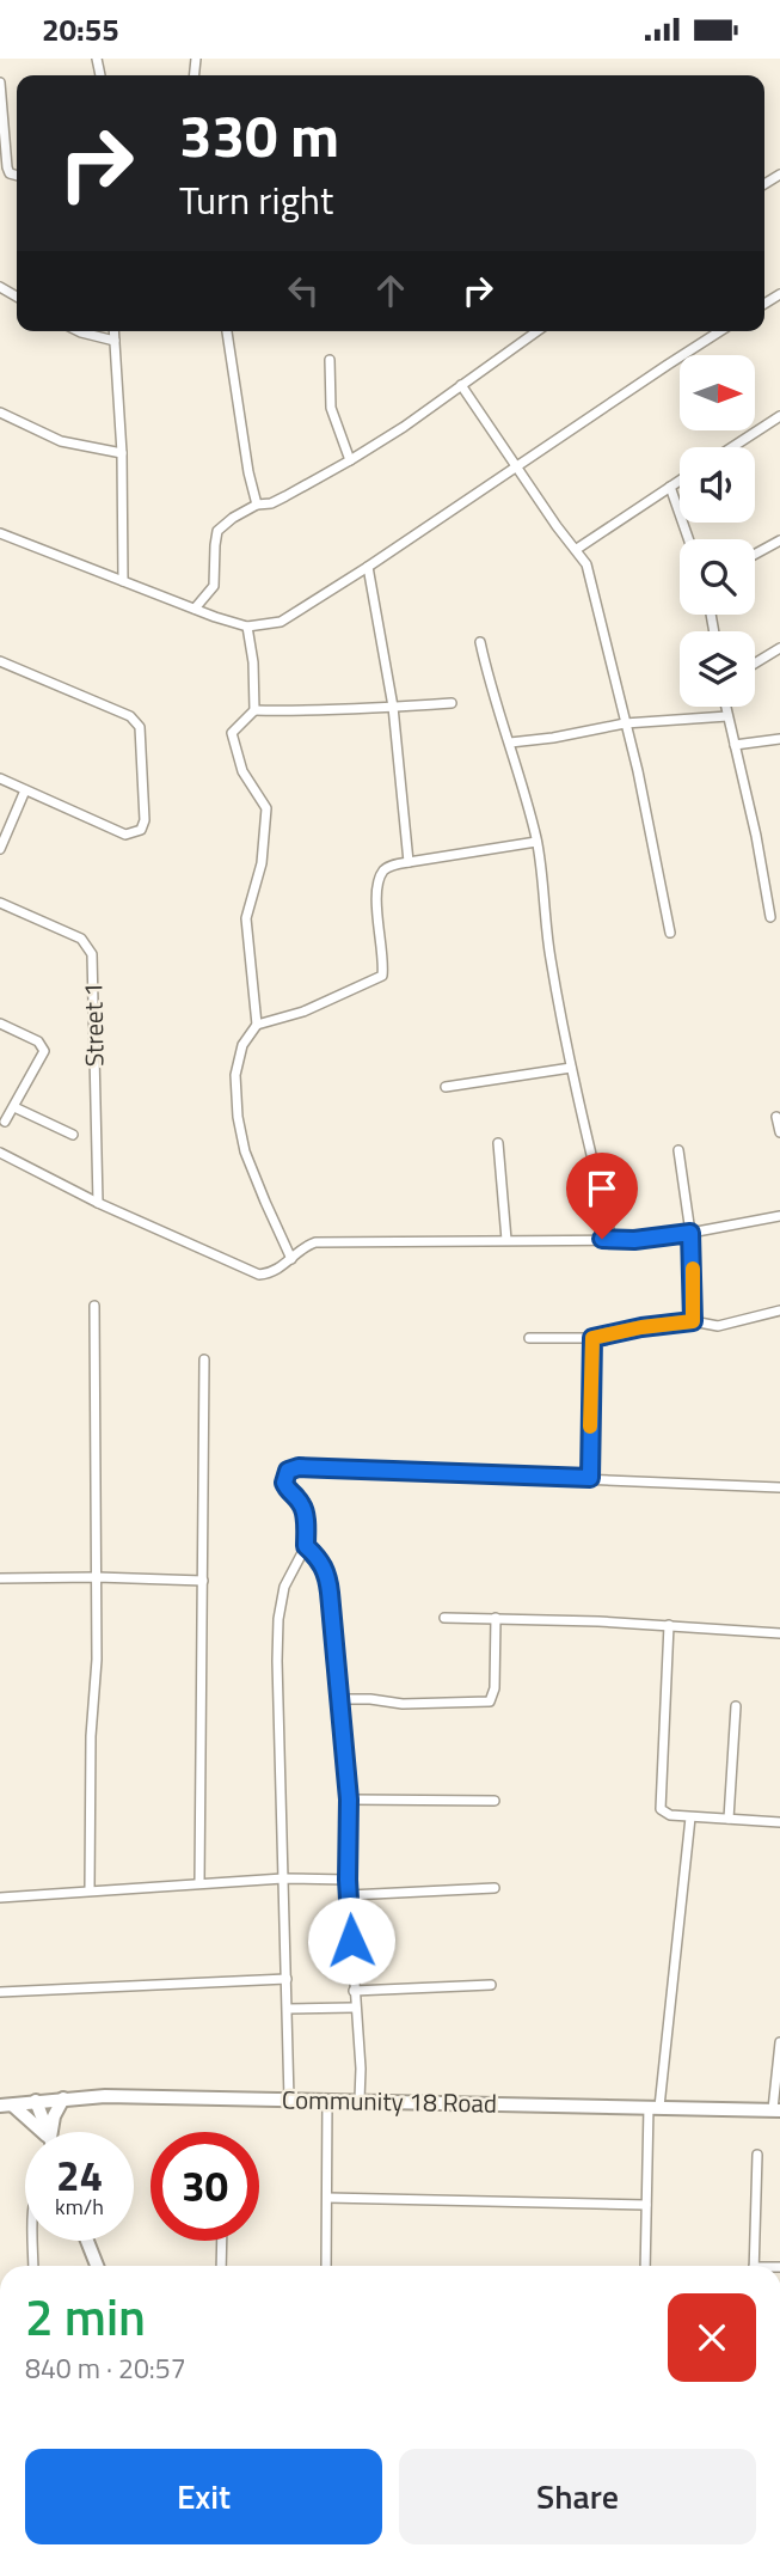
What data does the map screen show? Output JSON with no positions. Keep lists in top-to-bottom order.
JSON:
{
  "streets": {
    "main road": ["Community 18 Road"],
    "street": ["Street 1"]
  },
  "north": "right",
  "page": {
    "status": "20:55",
    "turn": ["330 m", "Turn right"],
    "speed": "24 km/h",
    "limit": "30",
    "heading": ["2 min", "840 m · 20:57"],
    "buttons": ["Exit", "Share"]
  }
}
